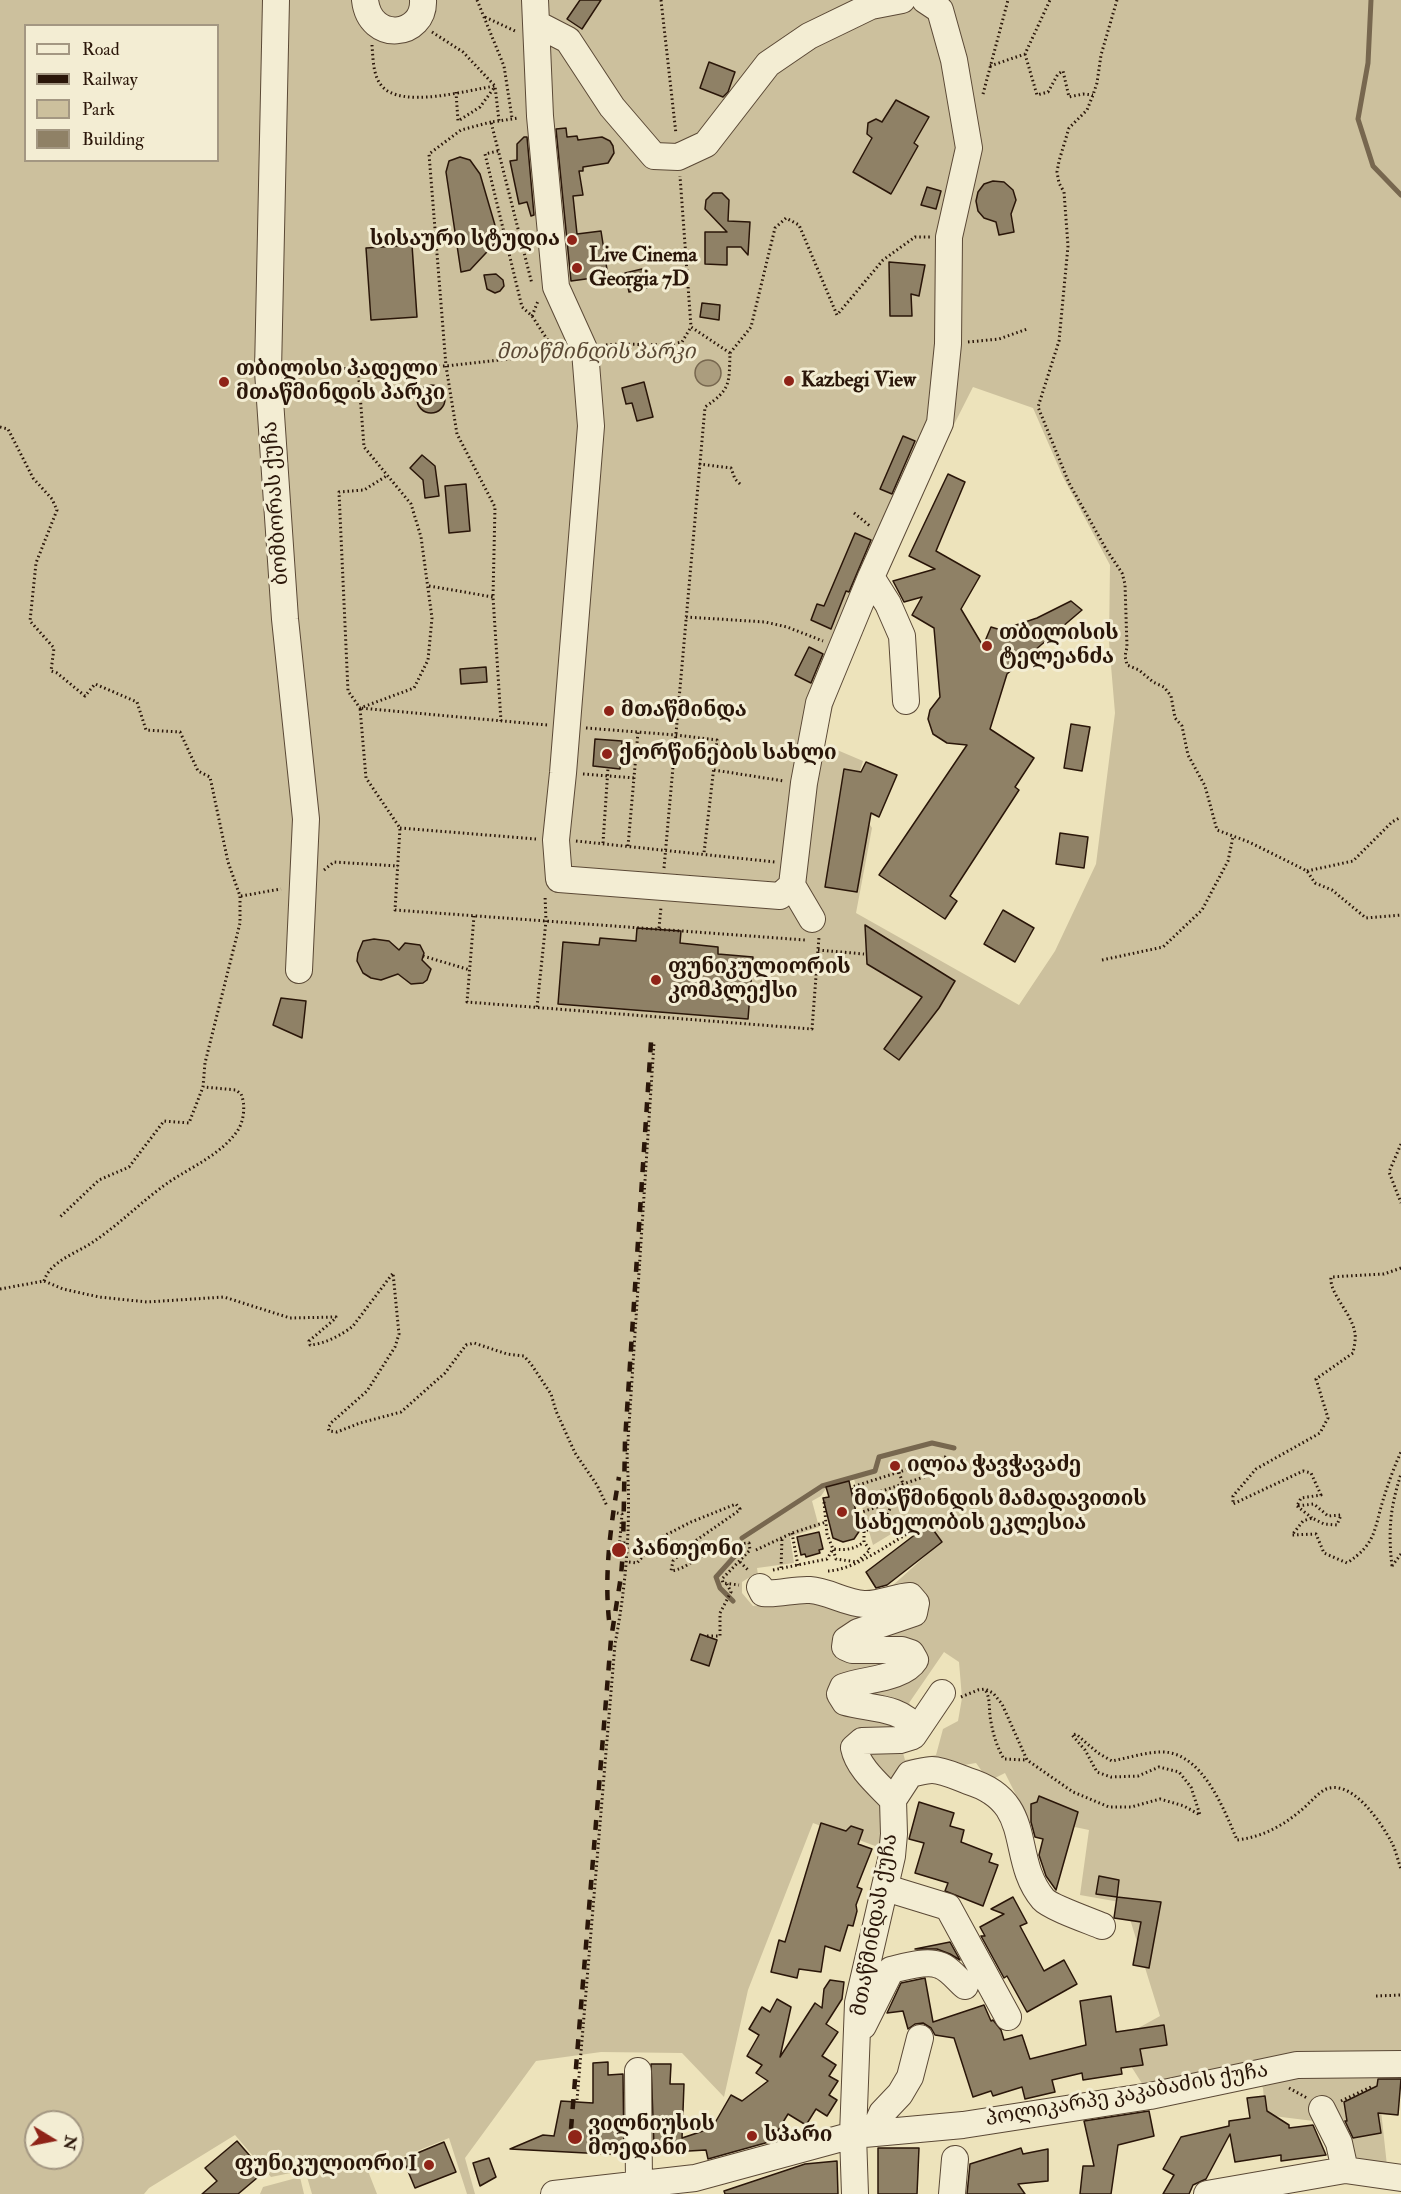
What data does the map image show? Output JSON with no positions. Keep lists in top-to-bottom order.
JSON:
{
  "streets": {
    "street": ["ბომბორას ქუჩა", "მთაწმინდას ქუჩა", "პოლიკარპე კაკაბაძის ქუჩა"]
  },
  "crossings": [
    ["მთაწმინდას ქუჩა", "პოლიკარპე კაკაბაძის ქუჩა"]
  ],
  "parks": ["მთაწმინდის პარკი"],
  "places": [
    "სისაური სტუდია",
    "Live Cinema Georgia 7D",
    "Kazbegi View",
    "თბილისი პადელი მთაწმინდის პარკი",
    "თბილისის ტელეანძა",
    "მთაწმინდა",
    "ქორწინების სახლი",
    "ფუნიკულიორის კომპლექსი",
    "ილია ჭავჭავაძე",
    "მთაწმინდის მამადავითის სახელობის ეკლესია",
    "პანთეონი",
    "სპარი",
    "ვილნიუსის მოედანი",
    "ფუნიკულიორი I"
  ],
  "legend": [
    "Road",
    "Railway",
    "Park",
    "Building"
  ],
  "north": "right"
}
